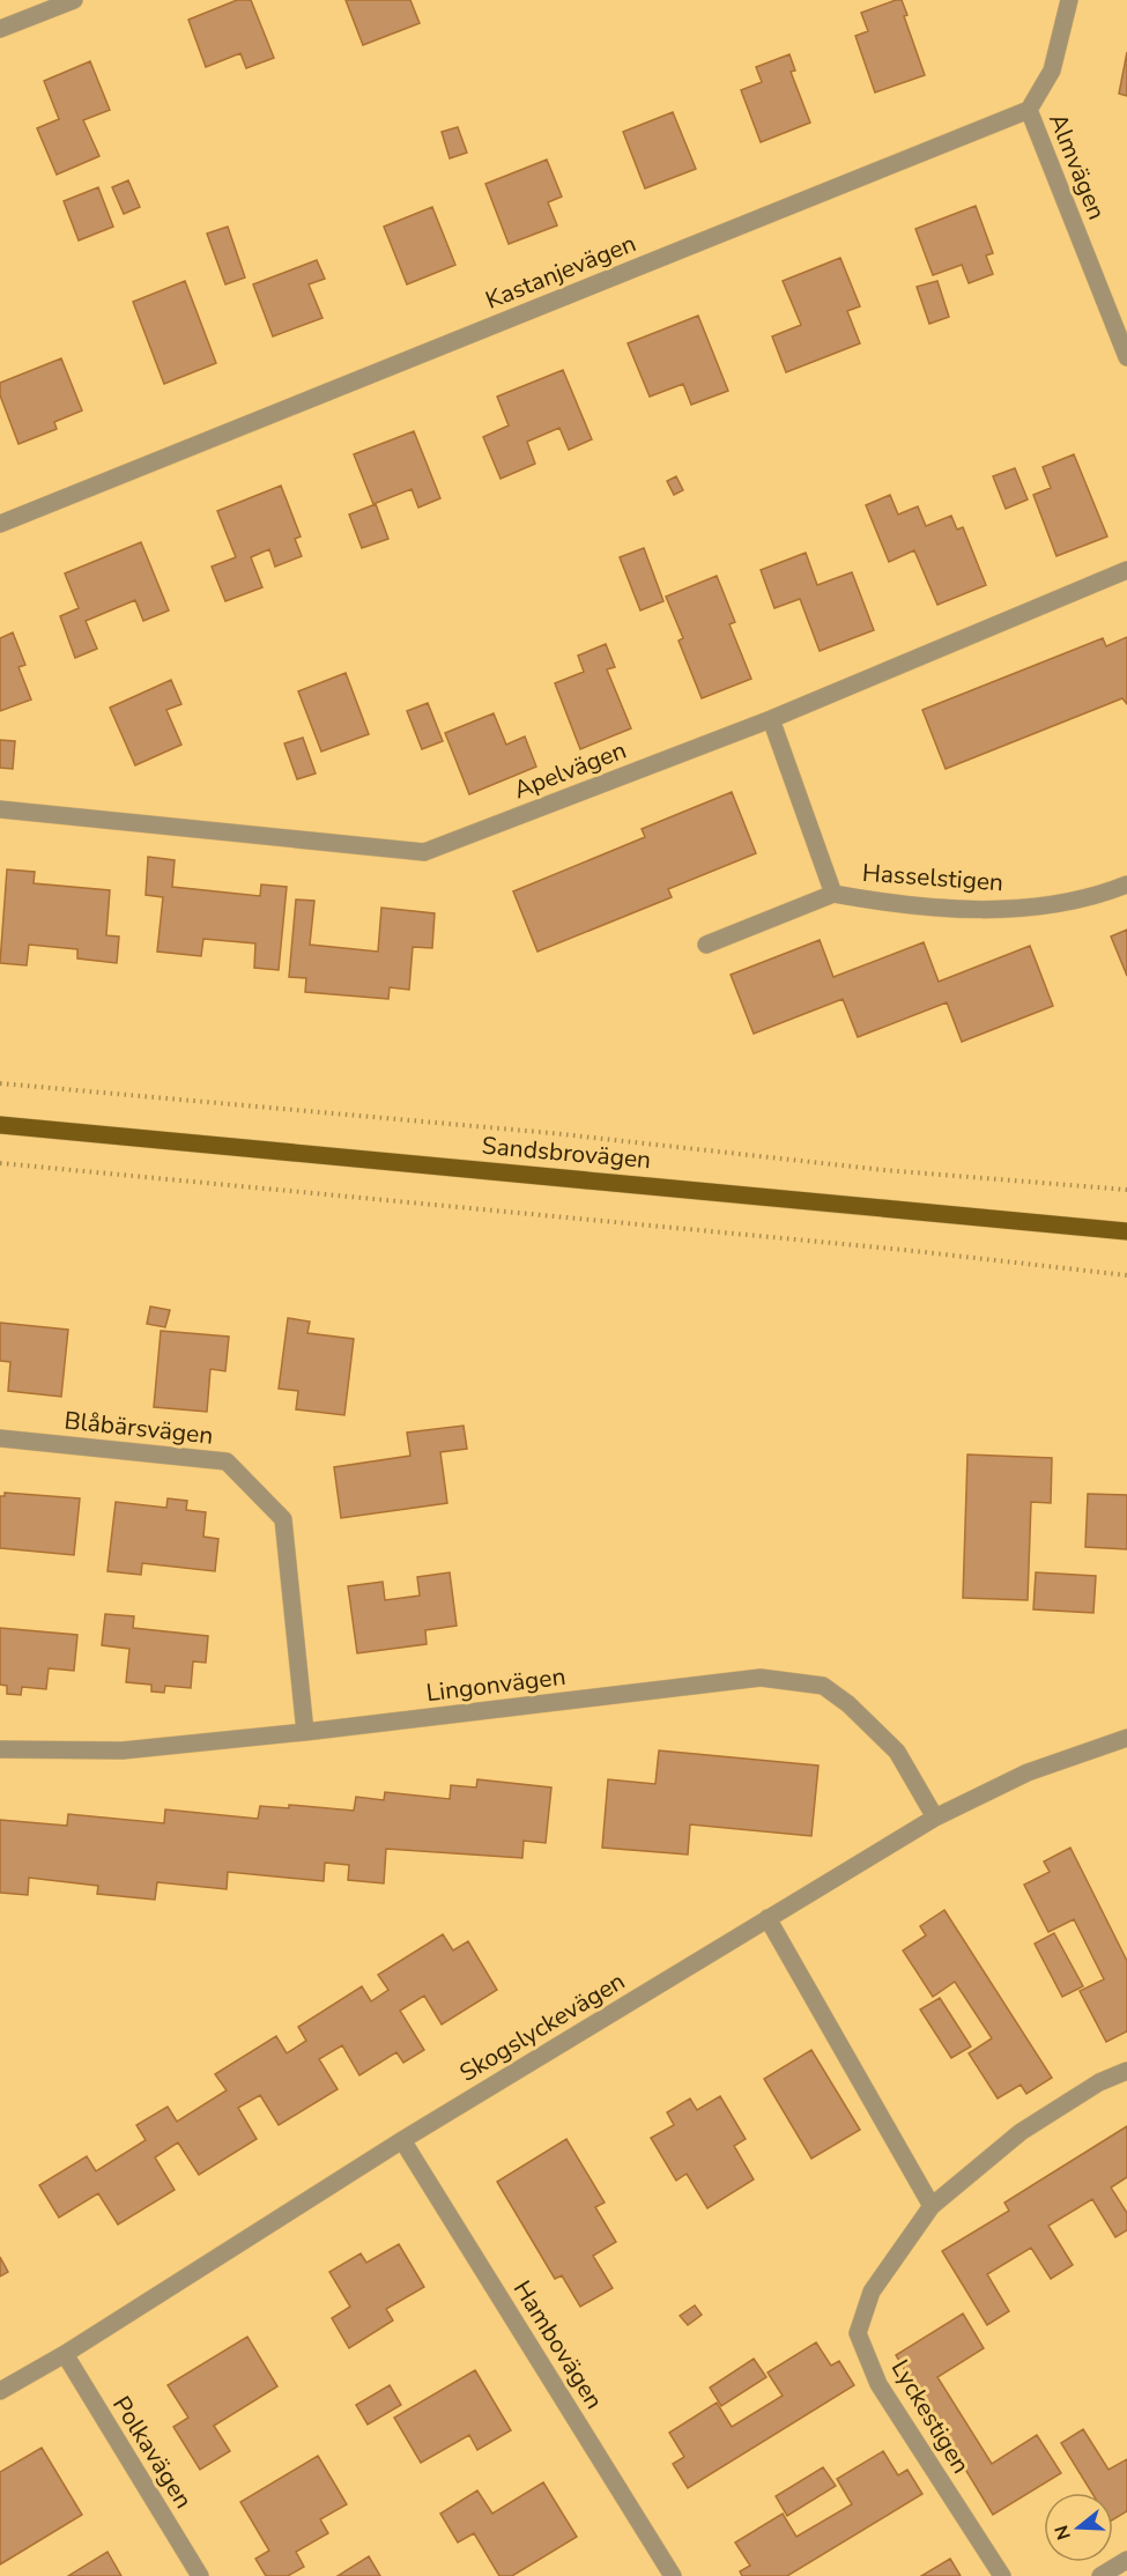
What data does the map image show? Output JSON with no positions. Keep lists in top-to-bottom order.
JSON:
{
  "streets": {
    "main road": ["Sandsbrovägen"],
    "street": [
      "Almvägen",
      "Kastanjevägen",
      "Apelvägen",
      "Hasselstigen",
      "Blåbärsvägen",
      "Lingonvägen",
      "Skogslyckevägen",
      "Hambovägen",
      "Lyckestigen",
      "Polkavägen"
    ]
  },
  "crossings": [
    ["Almvägen", "Kastanjevägen"],
    ["Apelvägen", "Hasselstigen"],
    ["Blåbärsvägen", "Lingonvägen"],
    ["Lingonvägen", "Skogslyckevägen"],
    ["Skogslyckevägen", "Hambovägen"],
    ["Skogslyckevägen", "Polkavägen"]
  ],
  "north": "left"
}
